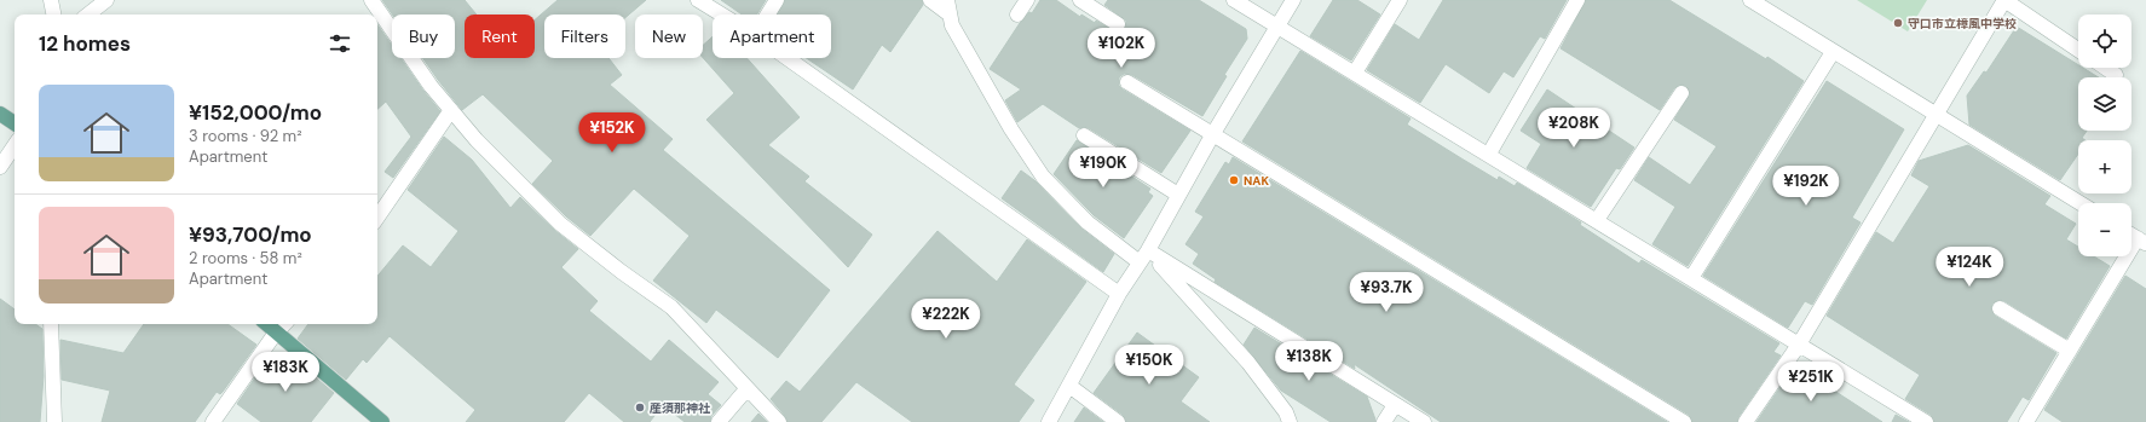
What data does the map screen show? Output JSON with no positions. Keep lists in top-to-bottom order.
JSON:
{
  "places": ["守口市立樟風中学校", "NAK", "産須那神社"],
  "page": {
    "map_buttons": ["+", "−"],
    "chip": [
      "Buy",
      "Rent",
      "Filters",
      "New",
      "Apartment"
    ],
    "heading": "12 homes",
    "price": [
      "¥102K",
      "¥208K",
      "¥152K",
      "¥190K",
      "¥192K",
      "¥124K",
      "¥93.7K",
      "¥222K",
      "¥138K",
      "¥150K",
      "¥183K",
      "¥251K"
    ],
    "list": [
      {
        "name": "¥152,000/mo",
        "note": "3 rooms · 92 m² · Apartment"
      },
      {
        "name": "¥93,700/mo",
        "note": "2 rooms · 58 m² · Apartment"
      }
    ]
  }
}
